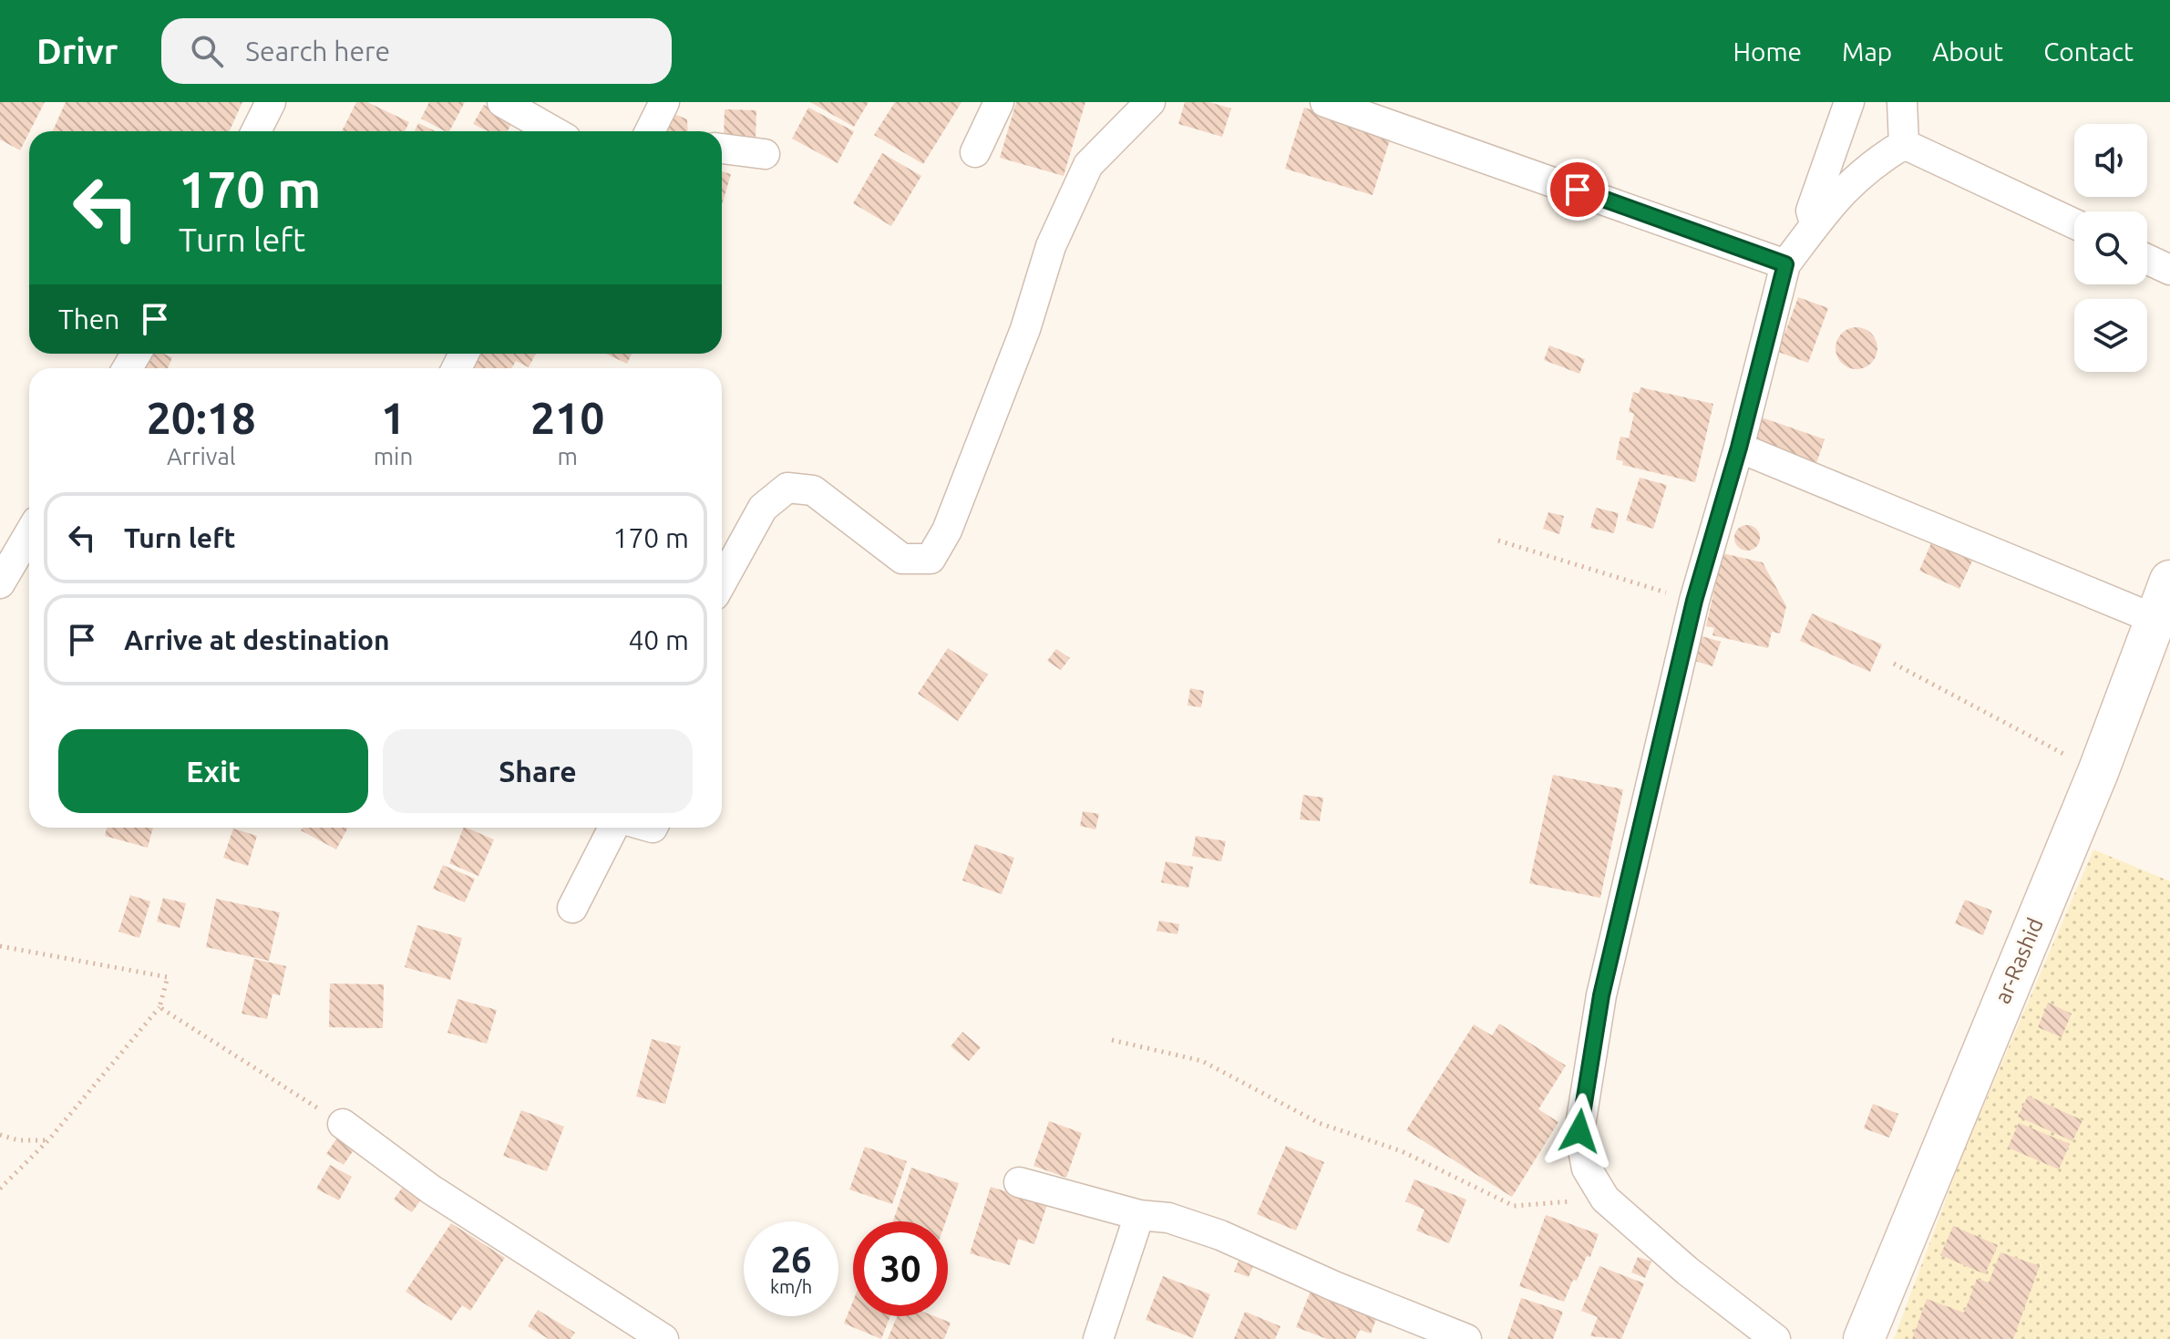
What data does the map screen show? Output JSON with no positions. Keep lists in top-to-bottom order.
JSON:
{
  "streets": {
    "main road": ["ar-Rashid"]
  },
  "page": {
    "header": "Drivr",
    "search": "Search here",
    "nav": [
      "Home",
      "Map",
      "About",
      "Contact"
    ],
    "turn": ["170 m", "Turn left"],
    "then": "Then",
    "eta": [
      "20:18",
      "Arrival",
      "1",
      "min",
      "210",
      "m"
    ],
    "list": [
      {
        "name": "Turn left",
        "value": "170 m"
      },
      {
        "name": "Arrive at destination",
        "value": "40 m"
      }
    ],
    "buttons": ["Exit", "Share"],
    "speed": "26 km/h",
    "limit": "30"
  }
}
